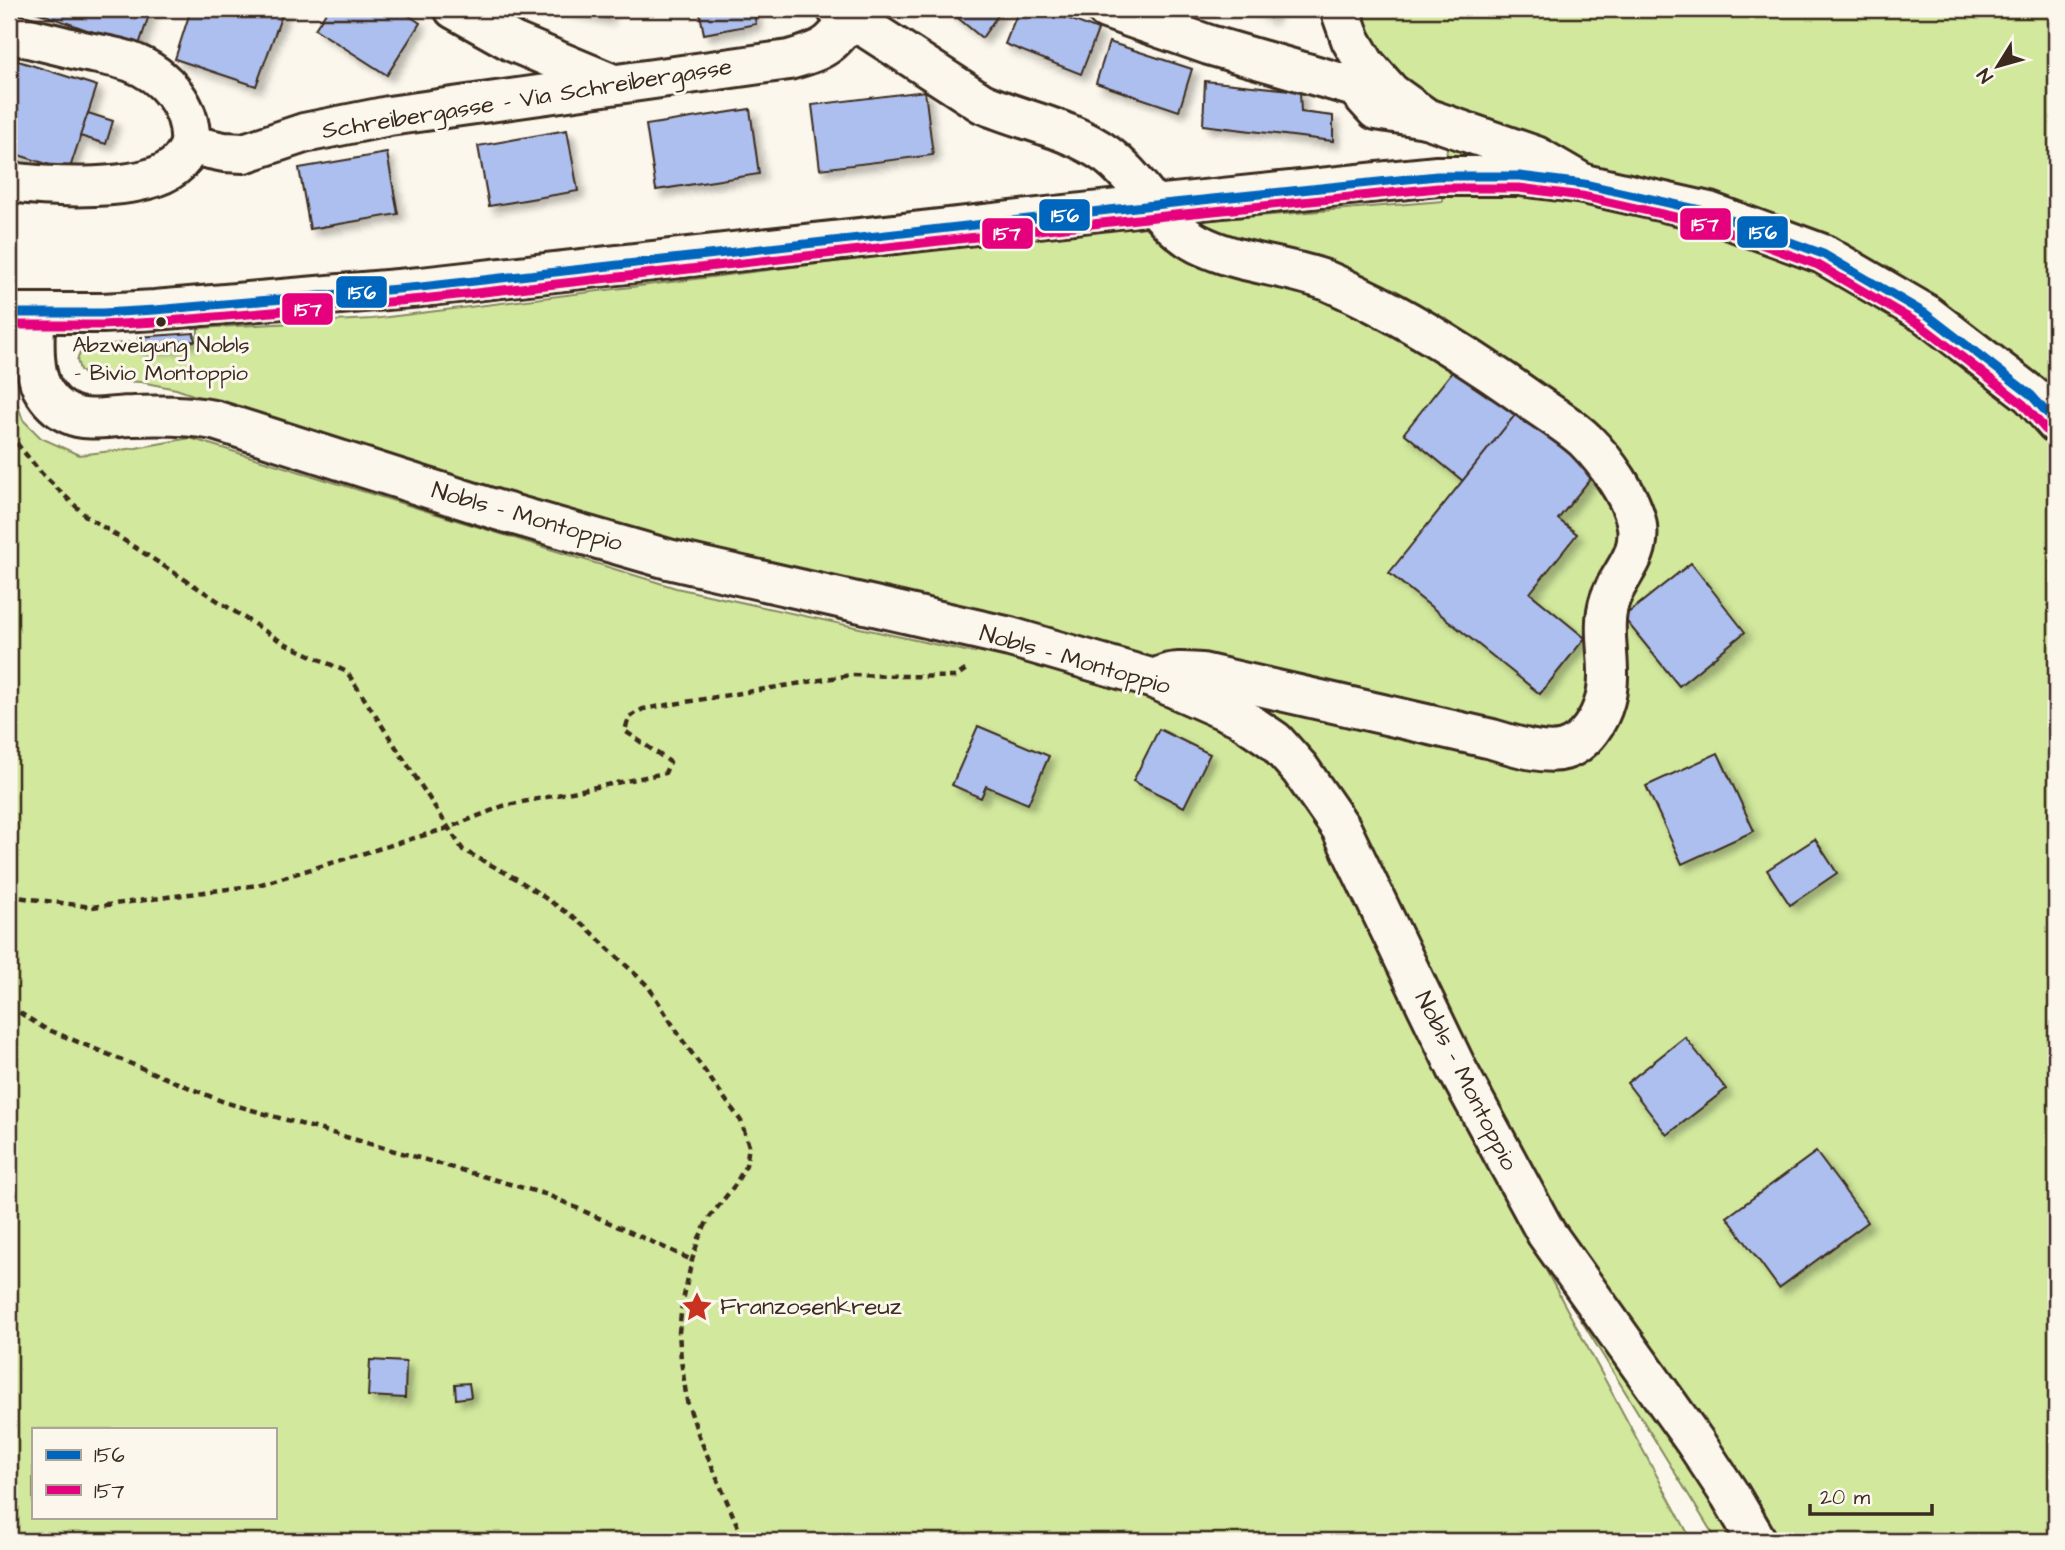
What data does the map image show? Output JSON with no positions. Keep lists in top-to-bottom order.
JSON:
{
  "streets": {
    "street": ["Schreibergasse - Via Schreibergasse", "Nobls - Montoppio"]
  },
  "places": {
    "other": ["Abzweigung Nobls - Bivio Montoppio"],
    "place": ["Franzosenkreuz"]
  },
  "lines": ["transit line 156", "transit line 157"],
  "legend": ["156", "157"],
  "scale_bar": "20 m",
  "north": "bottom left"
}
